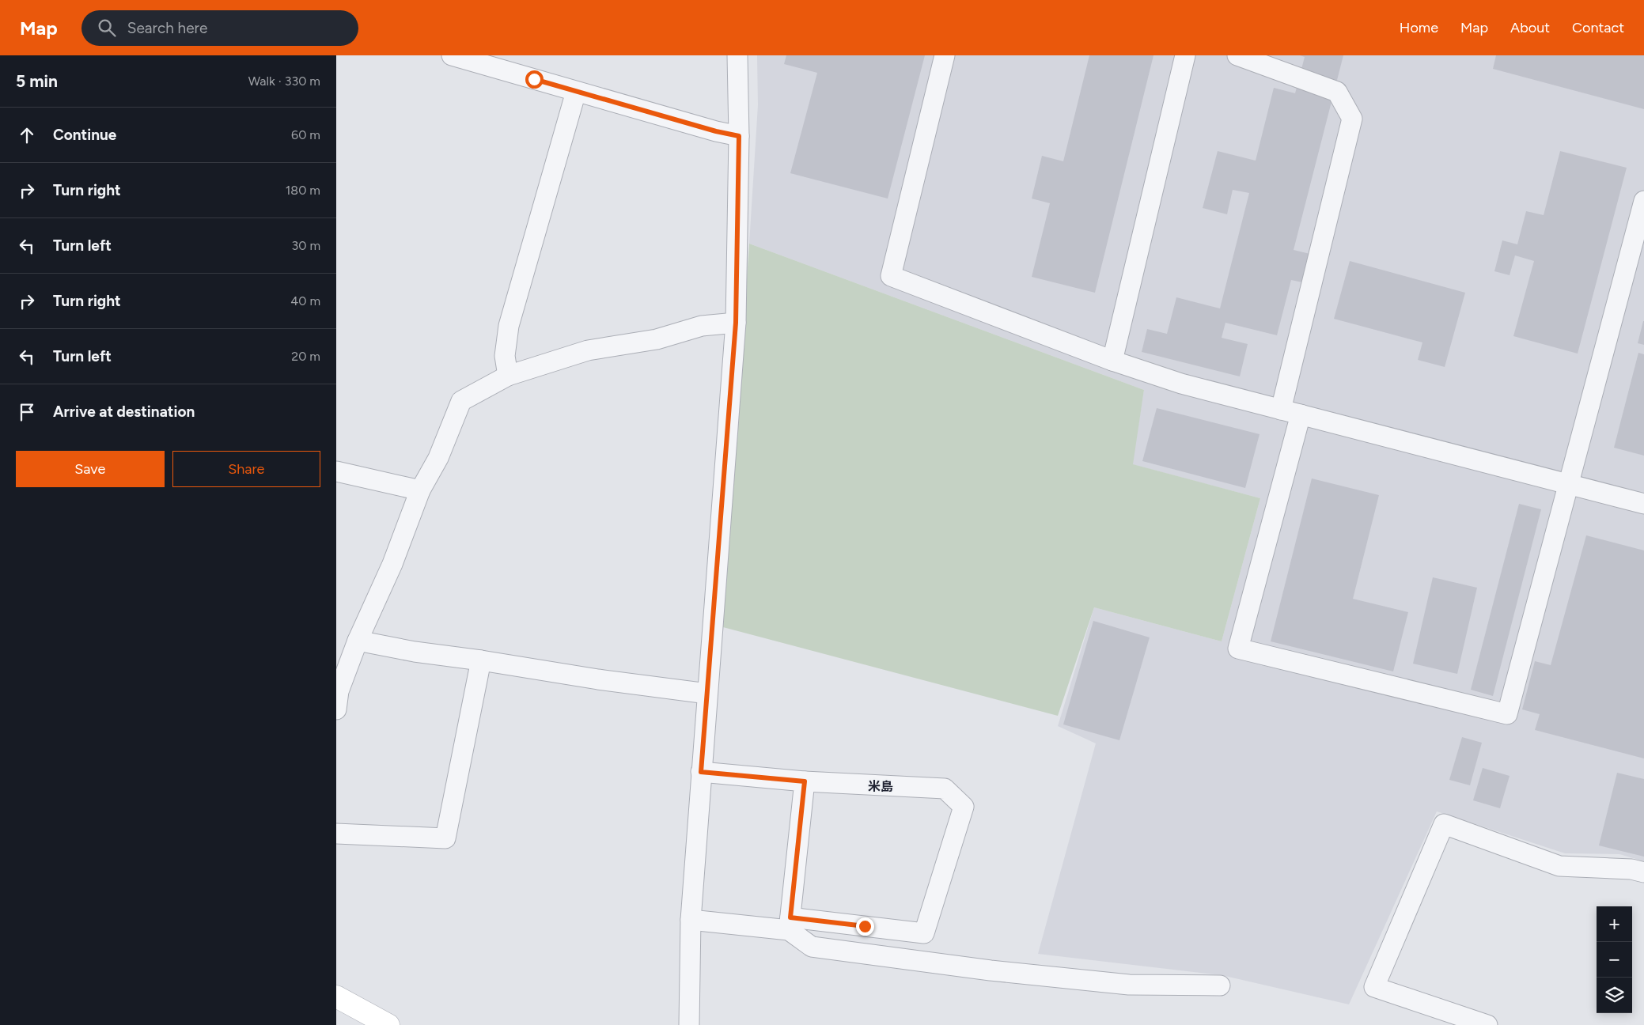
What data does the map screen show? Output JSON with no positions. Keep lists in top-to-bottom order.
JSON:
{
  "districts": ["米島"],
  "page": {
    "header": "Map",
    "search": "Search here",
    "nav": [
      "Home",
      "Map",
      "About",
      "Contact"
    ],
    "heading": ["5 min", "Walk · 330 m"],
    "list": [
      ["Continue", "60 m"],
      ["Turn right", "180 m"],
      ["Turn left", "30 m"],
      ["Turn right", "40 m"],
      ["Turn left", "20 m"],
      "Arrive at destination"
    ],
    "buttons": ["Save", "Share"],
    "map_buttons": ["+", "−"]
  }
}
